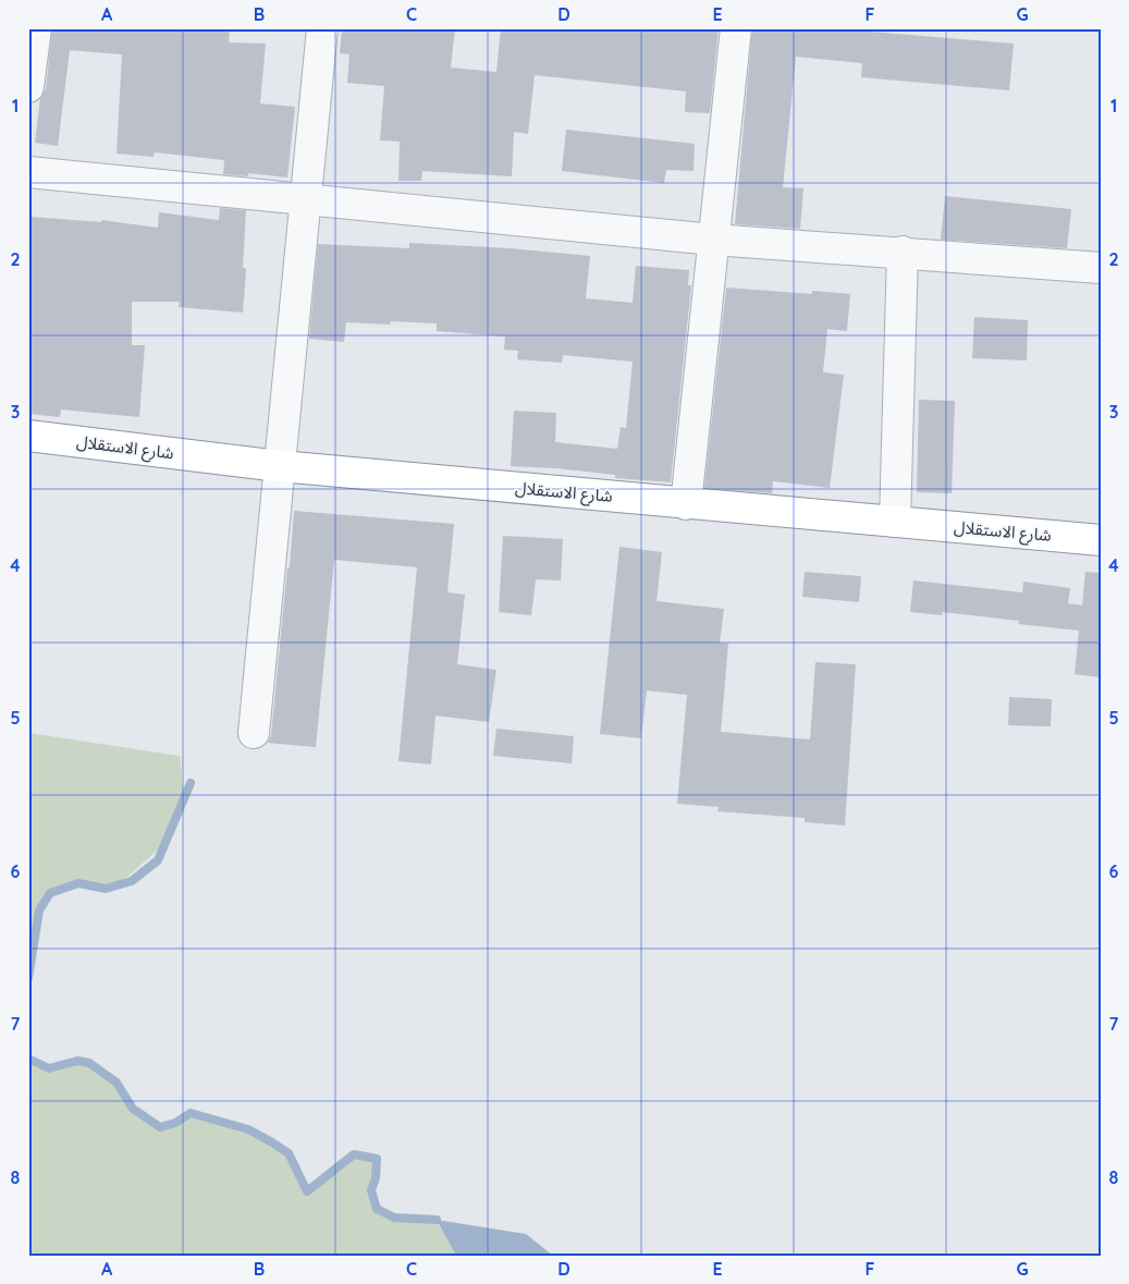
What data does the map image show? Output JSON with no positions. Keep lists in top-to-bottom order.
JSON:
{
  "streets": {
    "highway": ["شارع الاستقلال"]
  },
  "grid": {
    "columns": [
      "A",
      "B",
      "C",
      "D",
      "E",
      "F",
      "G"
    ],
    "rows": [
      "1",
      "2",
      "3",
      "4",
      "5",
      "6",
      "7",
      "8"
    ]
  }
}
